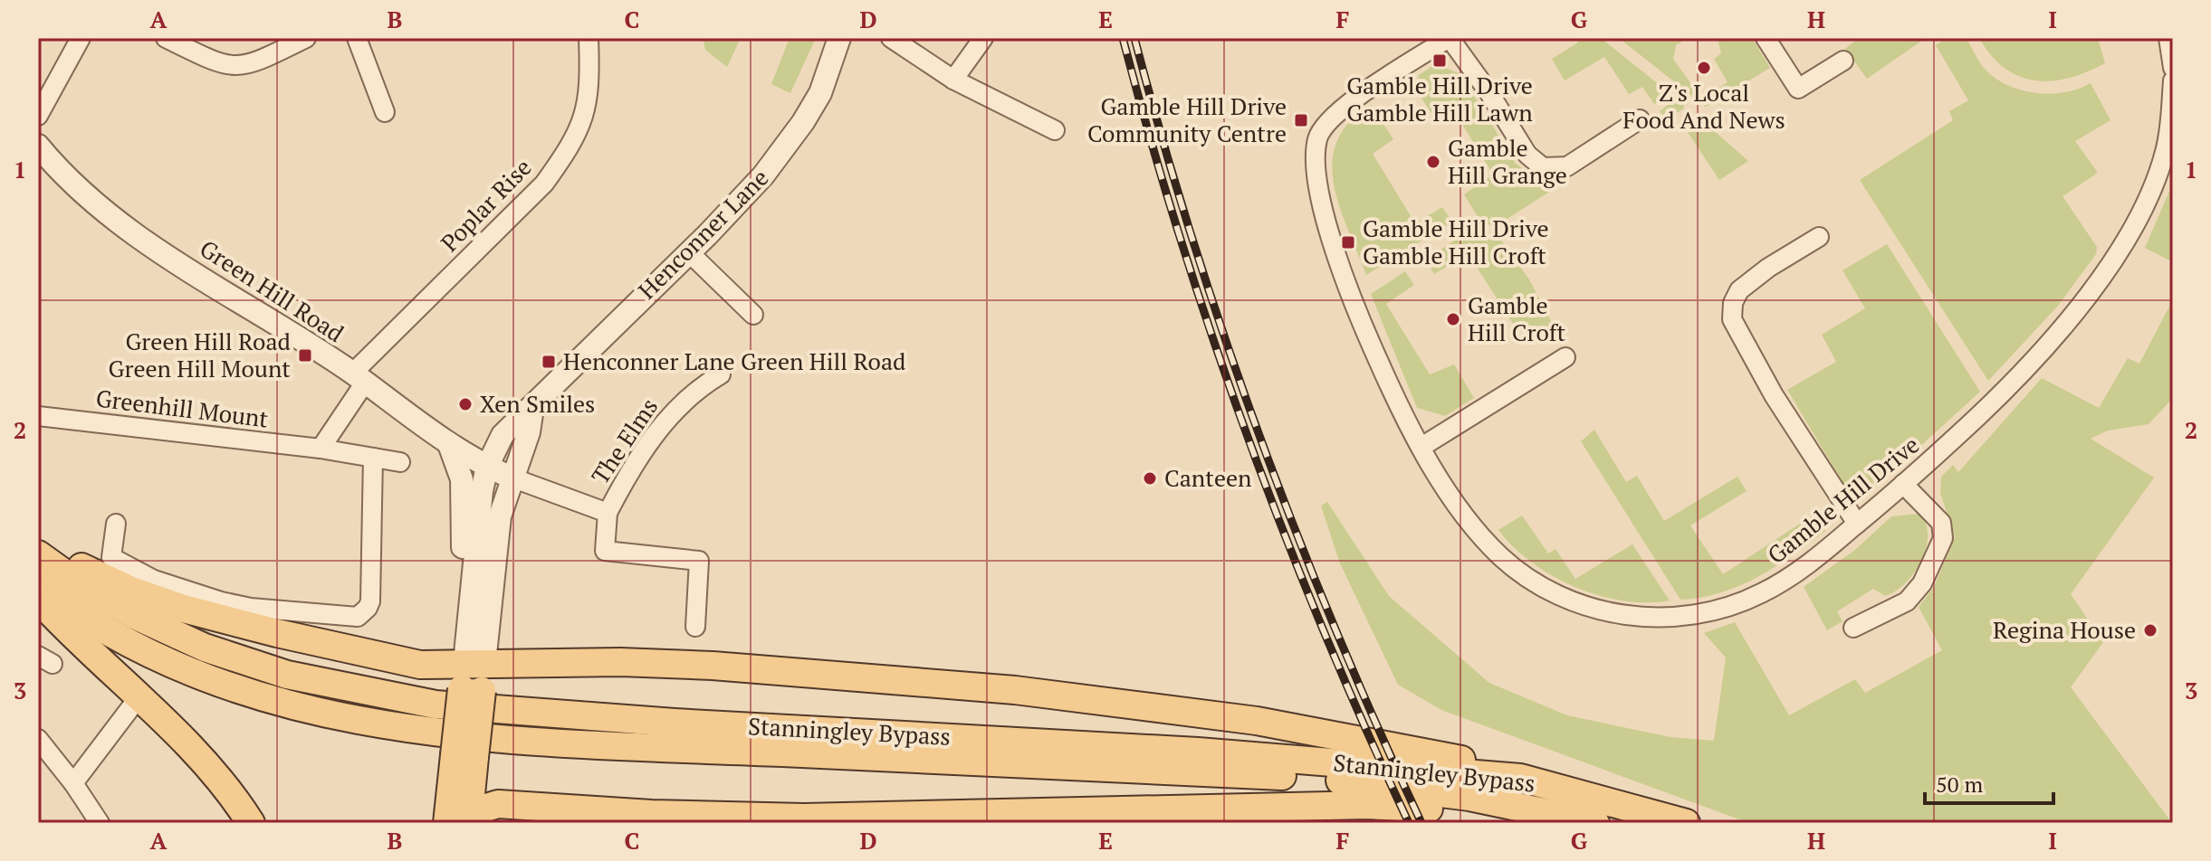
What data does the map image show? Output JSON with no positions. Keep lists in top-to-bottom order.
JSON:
{
  "streets": {
    "main road": ["Henconner Lane", "Stanningley Bypass"],
    "street": [
      "Poplar Rise",
      "Green Hill Road",
      "Greenhill Mount",
      "The Elms",
      "Gamble Hill Drive"
    ]
  },
  "crossings": [
    ["Poplar Rise", "Green Hill Road"],
    ["Henconner Lane", "Green Hill Road"],
    ["Henconner Lane", "The Elms"],
    ["Green Hill Road", "The Elms"]
  ],
  "places": {
    "transit": [
      "Gamble Hill Drive Gamble Hill Lawn",
      "Gamble Hill Drive Community Centre",
      "Gamble Hill Drive Gamble Hill Croft",
      "Green Hill Road Green Hill Mount",
      "Henconner Lane Green Hill Road"
    ],
    "other": [
      "Z's Local Food And News",
      "Gamble Hill Grange",
      "Gamble Hill Croft",
      "Xen Smiles",
      "Canteen",
      "Regina House"
    ]
  },
  "scale_bar": "50 m",
  "grid": {
    "columns": [
      "A",
      "B",
      "C",
      "D",
      "E",
      "F",
      "G",
      "H",
      "I"
    ],
    "rows": ["1", "2", "3"]
  }
}
